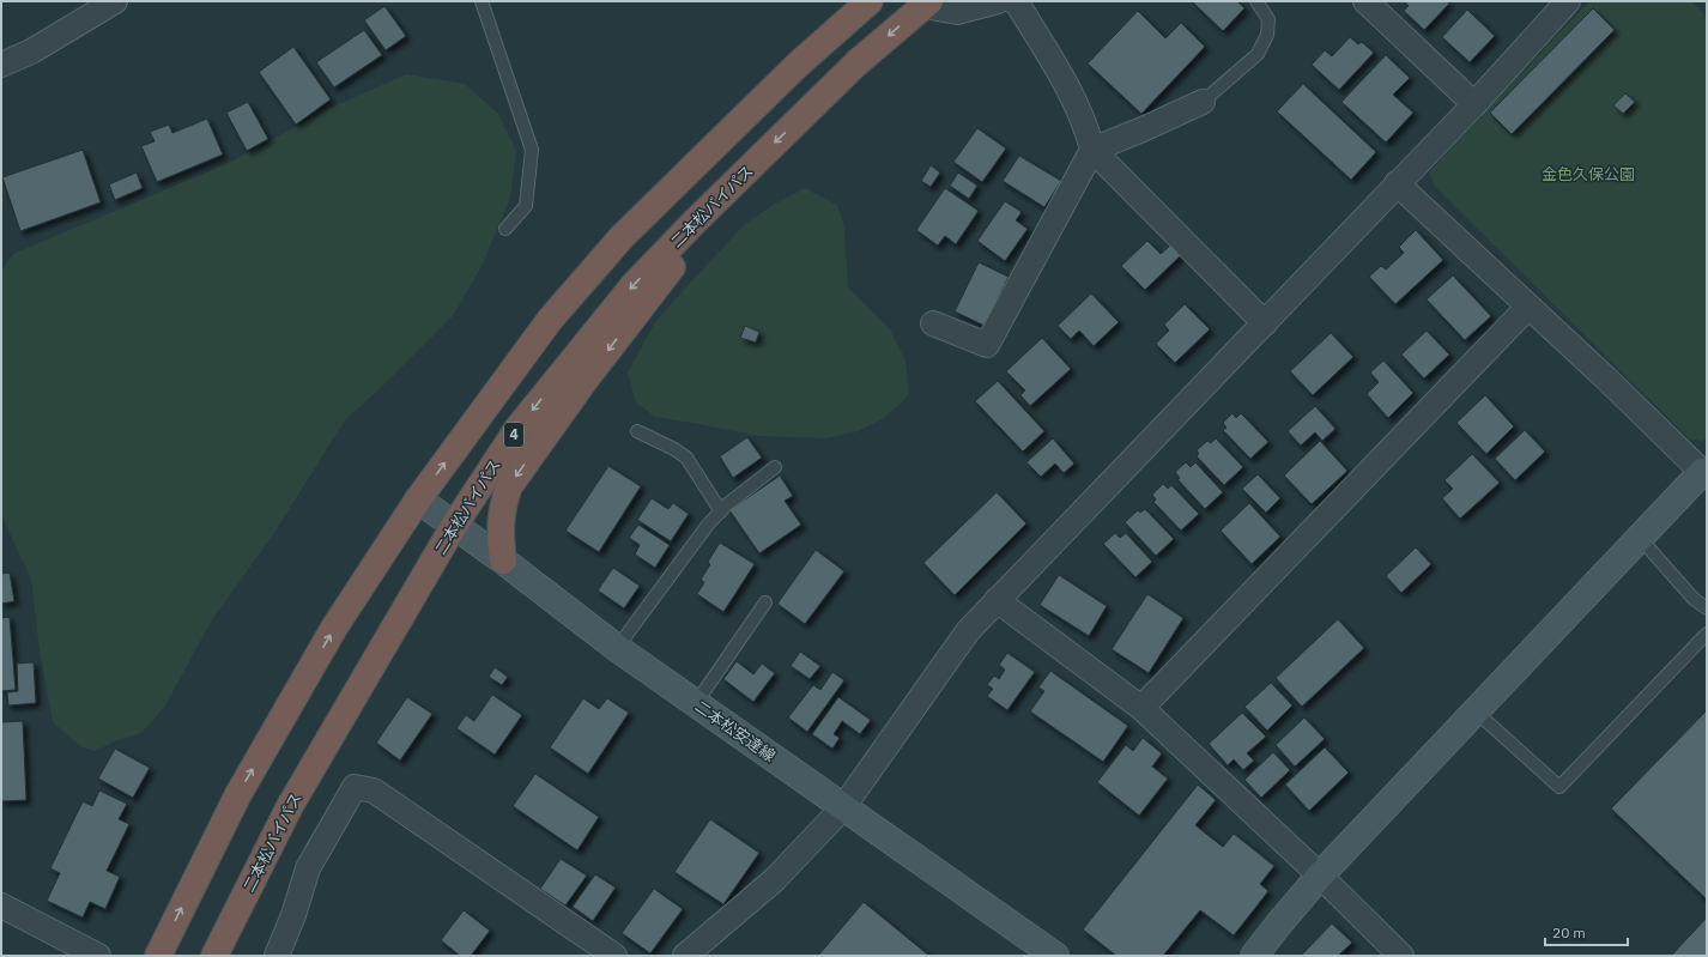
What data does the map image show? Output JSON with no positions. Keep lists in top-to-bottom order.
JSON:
{
  "streets": {
    "highway": ["二本松バイパス", "4"],
    "main road": ["二本松安達線"]
  },
  "crossings": [
    ["二本松バイパス", "二本松安達線"]
  ],
  "parks": ["金色久保公園"],
  "scale_bar": "20 m"
}
